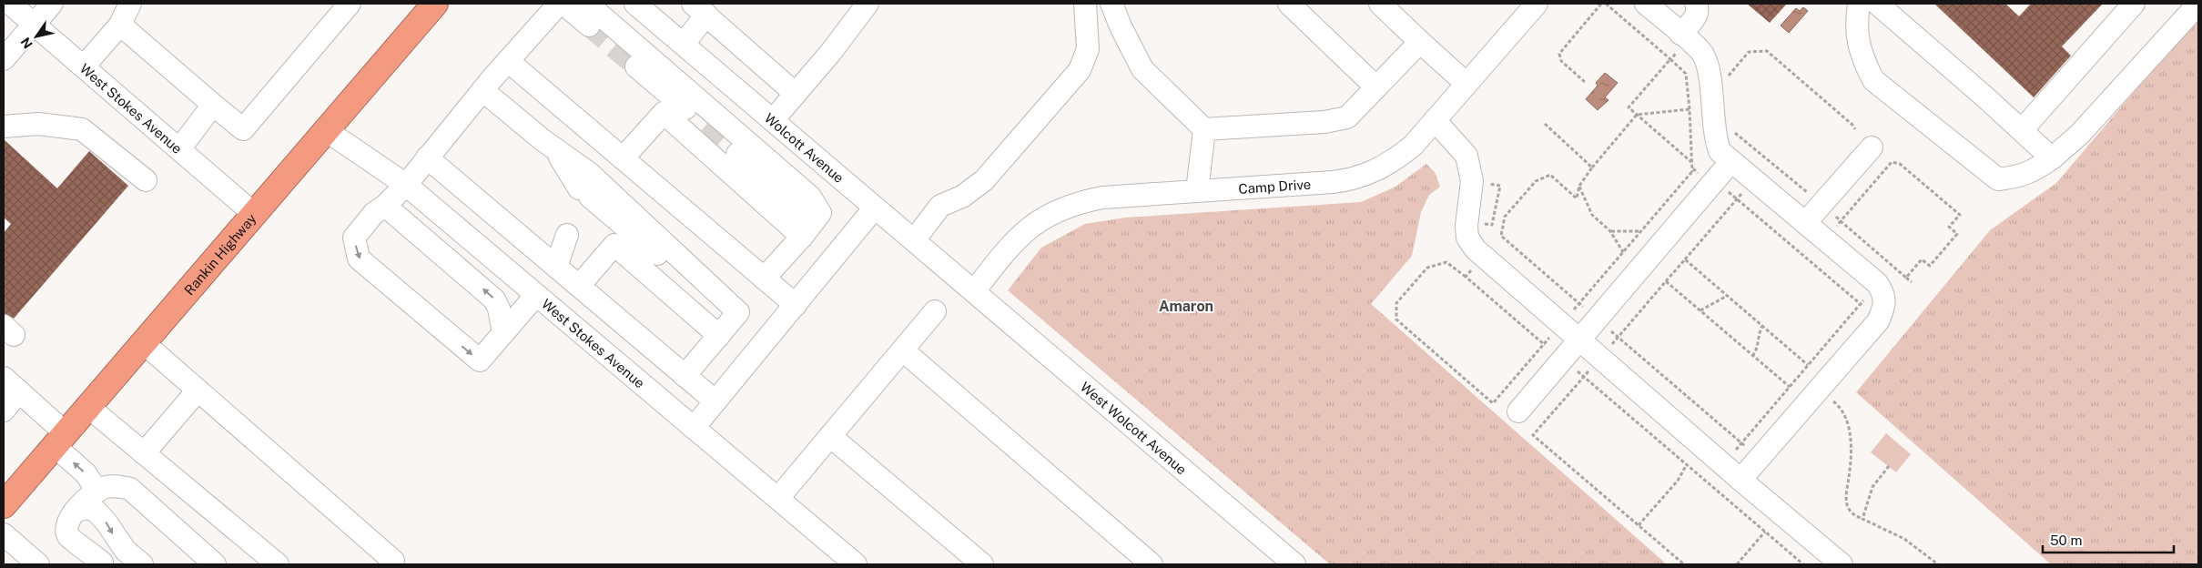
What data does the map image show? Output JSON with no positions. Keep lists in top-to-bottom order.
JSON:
{
  "streets": {
    "highway": ["Rankin Highway"],
    "street": [
      "West Stokes Avenue",
      "Wolcott Avenue",
      "Camp Drive",
      "West Wolcott Avenue"
    ]
  },
  "crossings": [
    ["West Stokes Avenue", "Rankin Highway"],
    ["Wolcott Avenue", "Camp Drive"],
    ["Wolcott Avenue", "West Wolcott Avenue"],
    ["Camp Drive", "West Wolcott Avenue"]
  ],
  "districts": ["Amaron"],
  "scale_bar": "50 m",
  "north": "bottom left"
}
